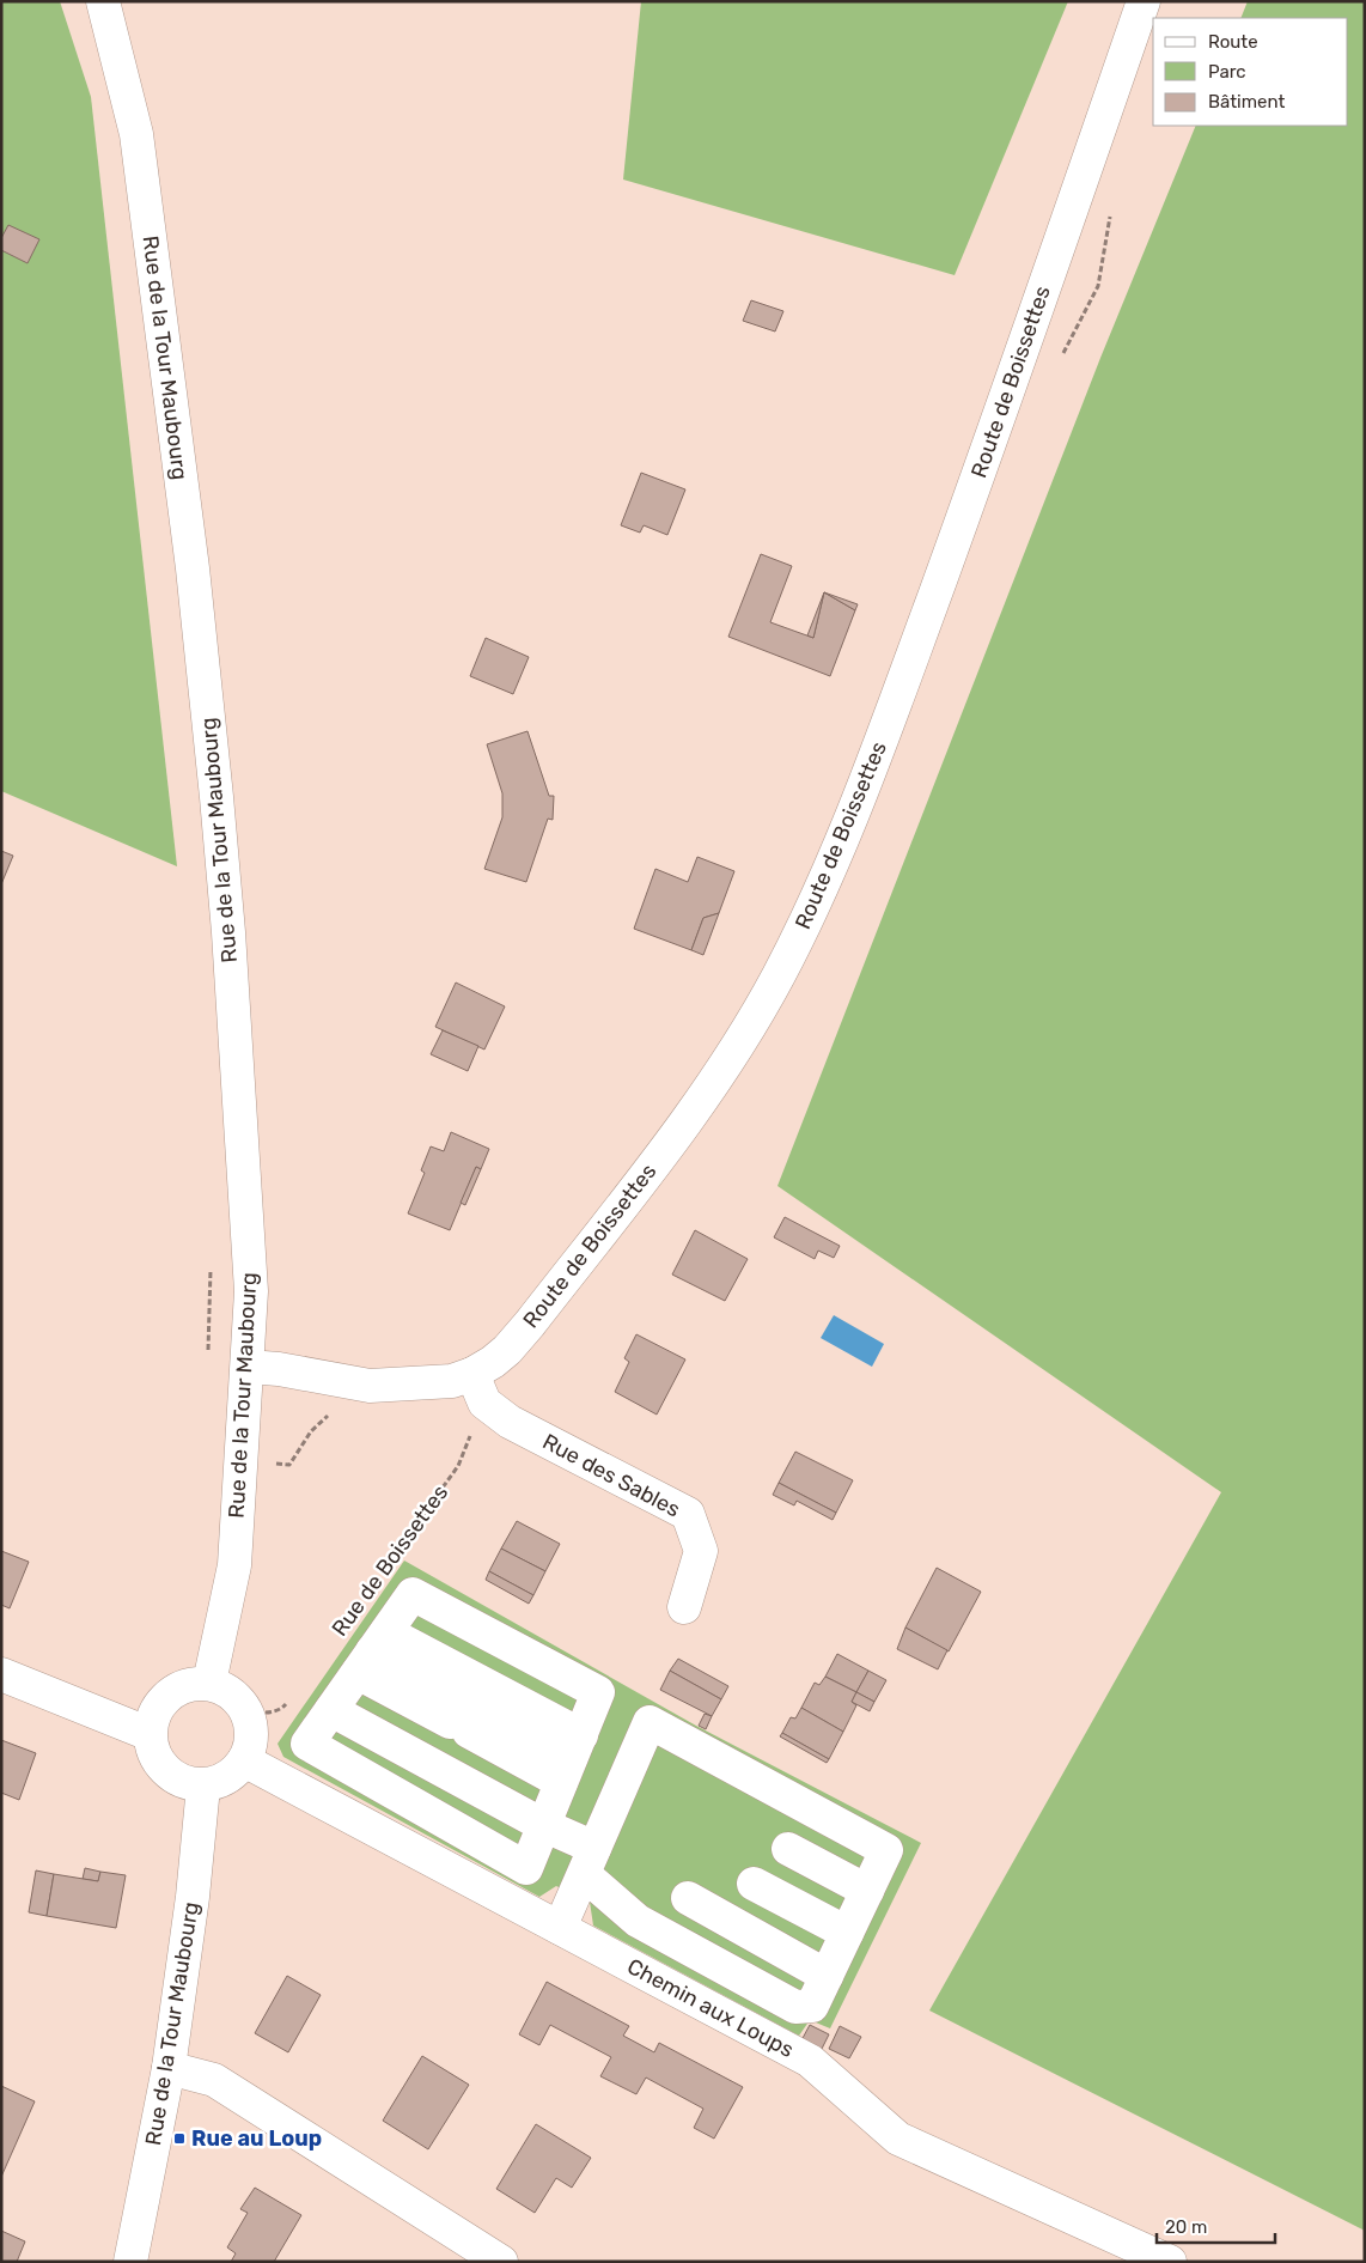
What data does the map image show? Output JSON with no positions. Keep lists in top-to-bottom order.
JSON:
{
  "streets": {
    "street": [
      "Rue de la Tour Maubourg",
      "Route de Boissettes",
      "Rue des Sables",
      "Chemin aux Loups"
    ],
    "path": ["Rue de Boissettes"]
  },
  "crossings": [
    ["Rue de la Tour Maubourg", "Route de Boissettes"],
    ["Rue de la Tour Maubourg", "Chemin aux Loups"],
    ["Route de Boissettes", "Rue des Sables"],
    ["Route de Boissettes", "Rue de Boissettes"],
    ["Rue des Sables", "Rue de Boissettes"]
  ],
  "places": {
    "transit": ["Rue au Loup"]
  },
  "legend": ["Route", "Parc", "Bâtiment"],
  "scale_bar": "20 m"
}
